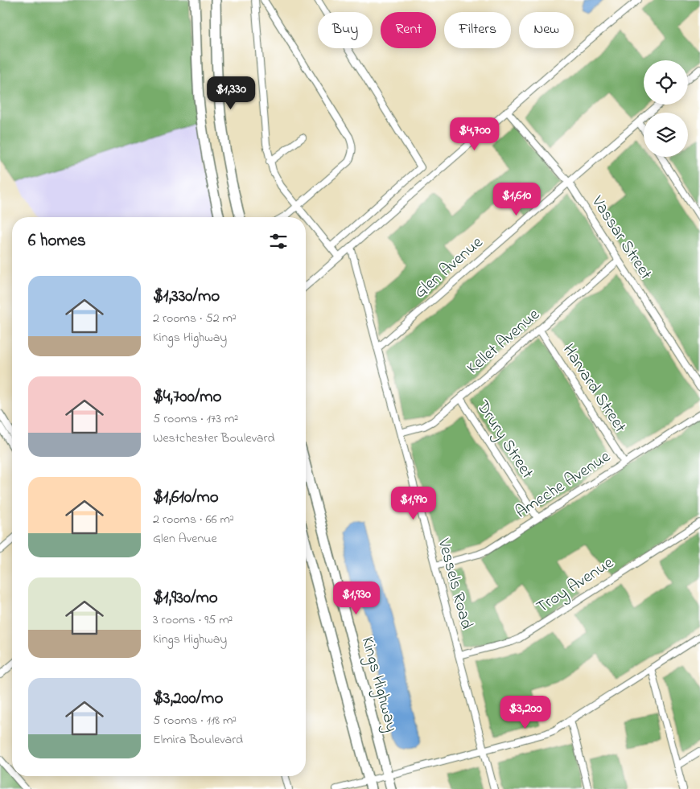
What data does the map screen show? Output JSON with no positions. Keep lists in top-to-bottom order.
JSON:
{
  "streets": {
    "main road": ["Kings Highway"],
    "street": [
      "Vassar Street",
      "Glen Avenue",
      "Kellet Avenue",
      "Harvard Street",
      "Drury Street",
      "Ameche Avenue",
      "Vessels Road",
      "Troy Avenue"
    ]
  },
  "crossings": [
    ["Vassar Street", "Glen Avenue"],
    ["Vassar Street", "Kellet Avenue"],
    ["Glen Avenue", "Vessels Road"],
    ["Kellet Avenue", "Harvard Street"],
    ["Kellet Avenue", "Drury Street"],
    ["Kellet Avenue", "Vessels Road"],
    ["Harvard Street", "Ameche Avenue"],
    ["Drury Street", "Ameche Avenue"],
    ["Ameche Avenue", "Vessels Road"],
    ["Vessels Road", "Troy Avenue"]
  ],
  "page": {
    "chip": [
      "Buy",
      "Rent",
      "Filters",
      "New"
    ],
    "price": [
      "$1,330",
      "$4,700",
      "$1,610",
      "$1,990",
      "$1,930",
      "$3,200"
    ],
    "heading": "6 homes",
    "list": [
      {
        "name": "$1,330/mo",
        "note": "2 rooms · 52 m² · Kings Highway"
      },
      {
        "name": "$4,700/mo",
        "note": "5 rooms · 173 m² · Westchester Boulevard"
      },
      {
        "name": "$1,610/mo",
        "note": "2 rooms · 66 m² · Glen Avenue"
      },
      {
        "name": "$1,930/mo",
        "note": "3 rooms · 95 m² · Kings Highway"
      },
      {
        "name": "$3,200/mo",
        "note": "5 rooms · 118 m² · Elmira Boulevard"
      }
    ]
  }
}
